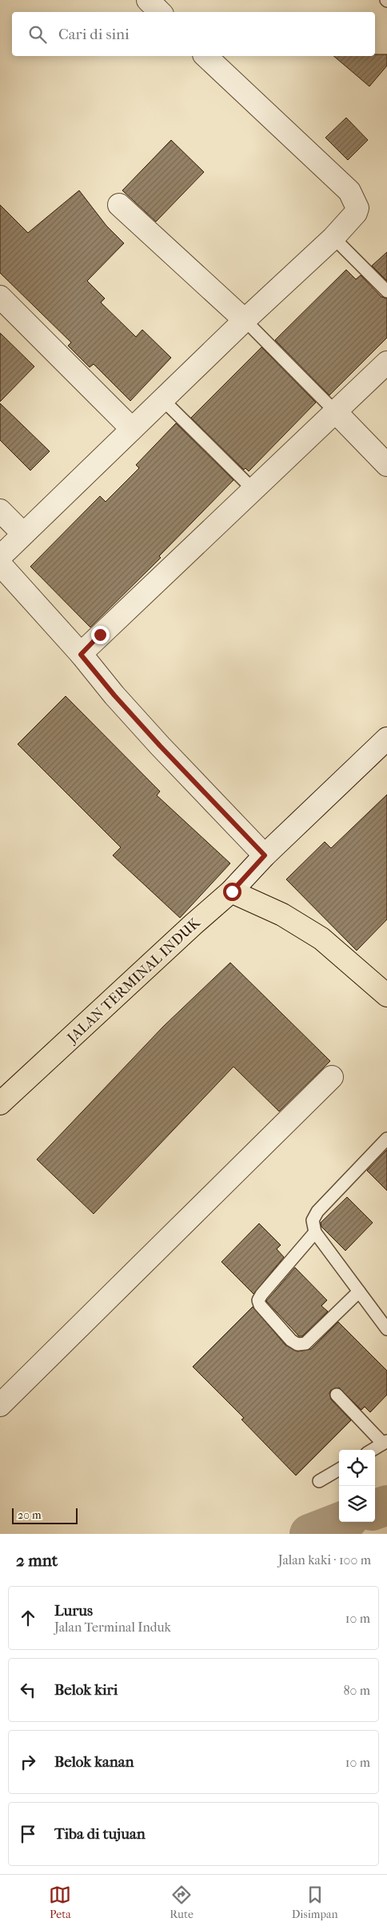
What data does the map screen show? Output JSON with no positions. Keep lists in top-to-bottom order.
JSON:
{
  "streets": {
    "highway": ["JALAN TERMINAL INDUK"]
  },
  "scale_bar": "20 m",
  "page": {
    "search": "Cari di sini",
    "scale": "20 m",
    "heading": ["2 mnt", "Jalan kaki · 100 m"],
    "list": [
      ["Lurus", "Jalan Terminal Induk", "10 m"],
      ["Belok kiri", "80 m"],
      ["Belok kanan", "10 m"],
      "Tiba di tujuan"
    ],
    "nav": ["Peta", "Rute", "Disimpan"]
  }
}
